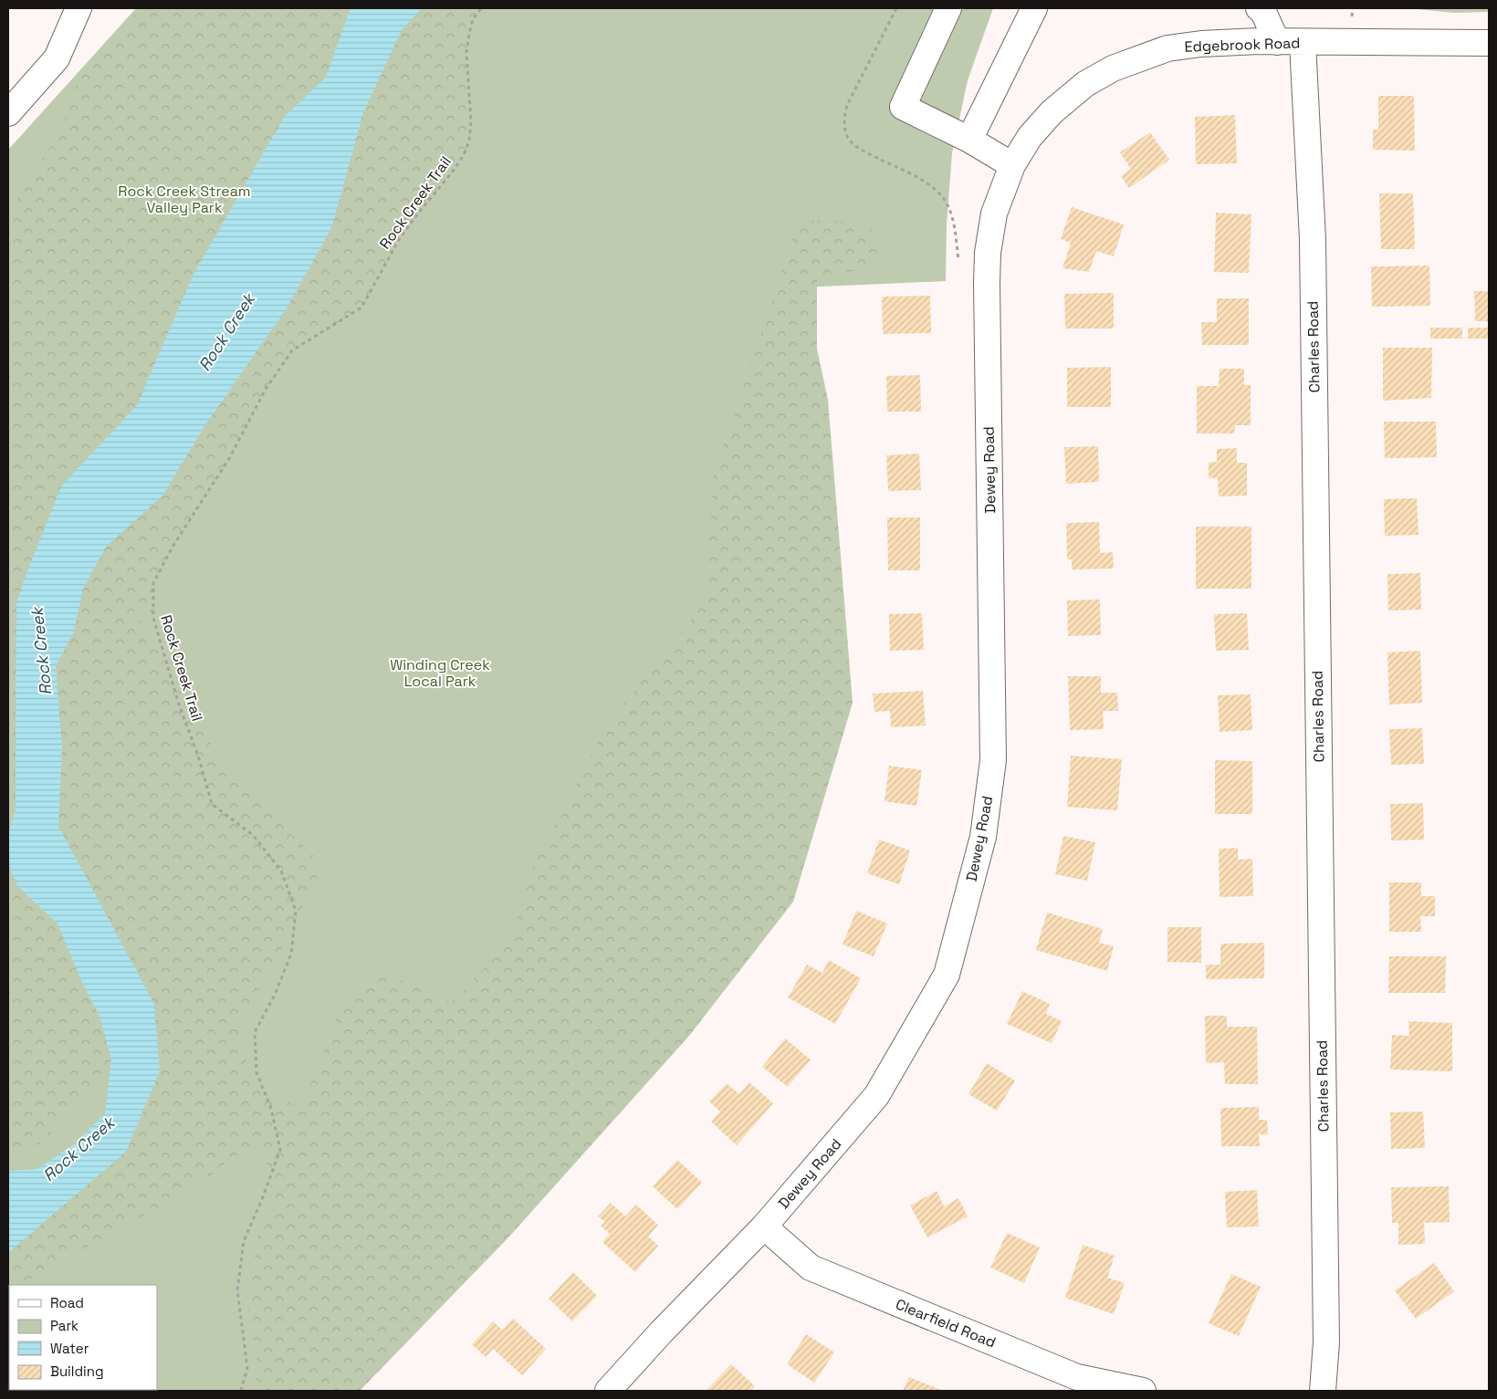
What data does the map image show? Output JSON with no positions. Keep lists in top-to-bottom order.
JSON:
{
  "streets": {
    "street": [
      "Edgebrook Road",
      "Charles Road",
      "Dewey Road",
      "Clearfield Road"
    ],
    "path": ["Rock Creek Trail"]
  },
  "crossings": [
    ["Edgebrook Road", "Charles Road"],
    ["Edgebrook Road", "Dewey Road"],
    ["Dewey Road", "Clearfield Road"]
  ],
  "water": ["Rock Creek"],
  "parks": ["Rock Creek Stream Valley Park", "Winding Creek Local Park"],
  "legend": [
    "Road",
    "Park",
    "Water",
    "Building"
  ]
}
